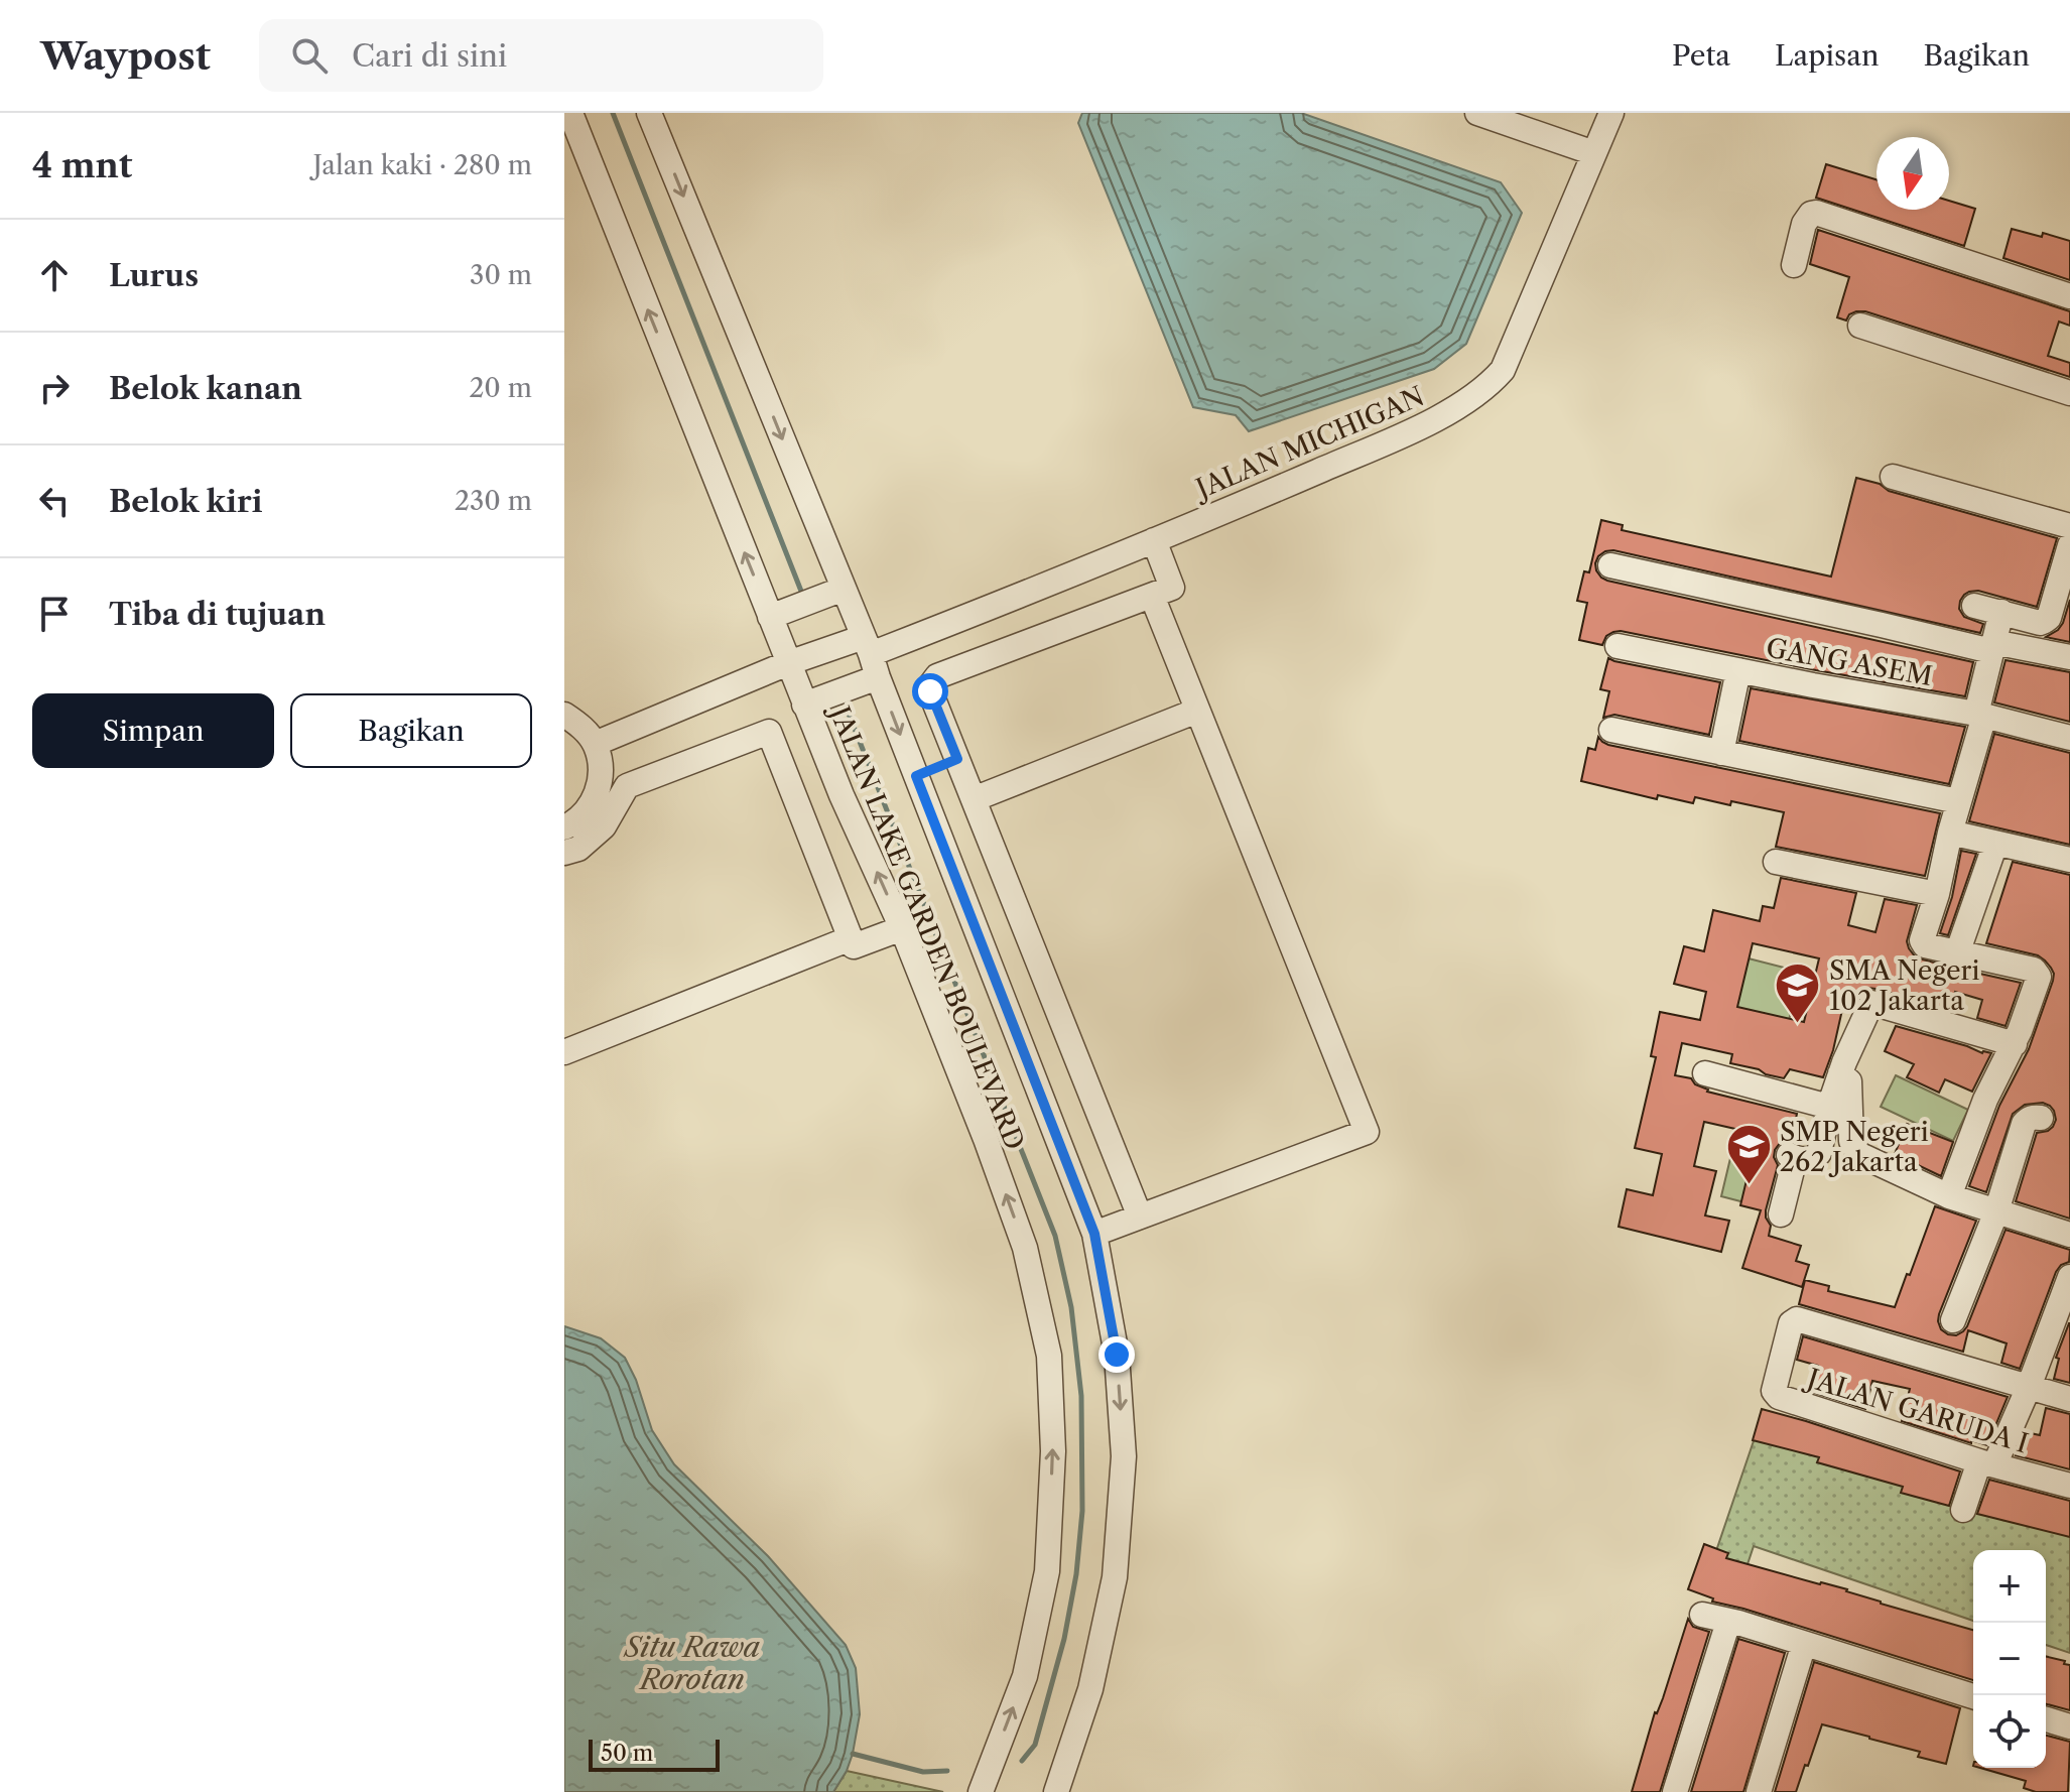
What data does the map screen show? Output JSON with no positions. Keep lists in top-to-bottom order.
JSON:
{
  "streets": {
    "street": [
      "JALAN MICHIGAN",
      "GANG ASEM",
      "JALAN LAKE GARDEN BOULEVARD",
      "JALAN GARUDA I"
    ]
  },
  "crossings": [
    ["JALAN MICHIGAN", "JALAN LAKE GARDEN BOULEVARD"]
  ],
  "water": ["Situ Rawa Rorotan"],
  "places": {
    "school or university": ["SMA Negeri 102 Jakarta", "SMP Negeri 262 Jakarta"]
  },
  "scale_bar": "50 m",
  "north": "bottom",
  "page": {
    "header": "Waypost",
    "search": "Cari di sini",
    "nav": ["Peta", "Lapisan", "Bagikan"],
    "heading": ["4 mnt", "Jalan kaki · 280 m"],
    "list": [
      ["Lurus", "30 m"],
      ["Belok kanan", "20 m"],
      ["Belok kiri", "230 m"],
      "Tiba di tujuan"
    ],
    "buttons": ["Simpan", "Bagikan"],
    "map_buttons": ["+", "−"],
    "scale": "50 m"
  }
}
